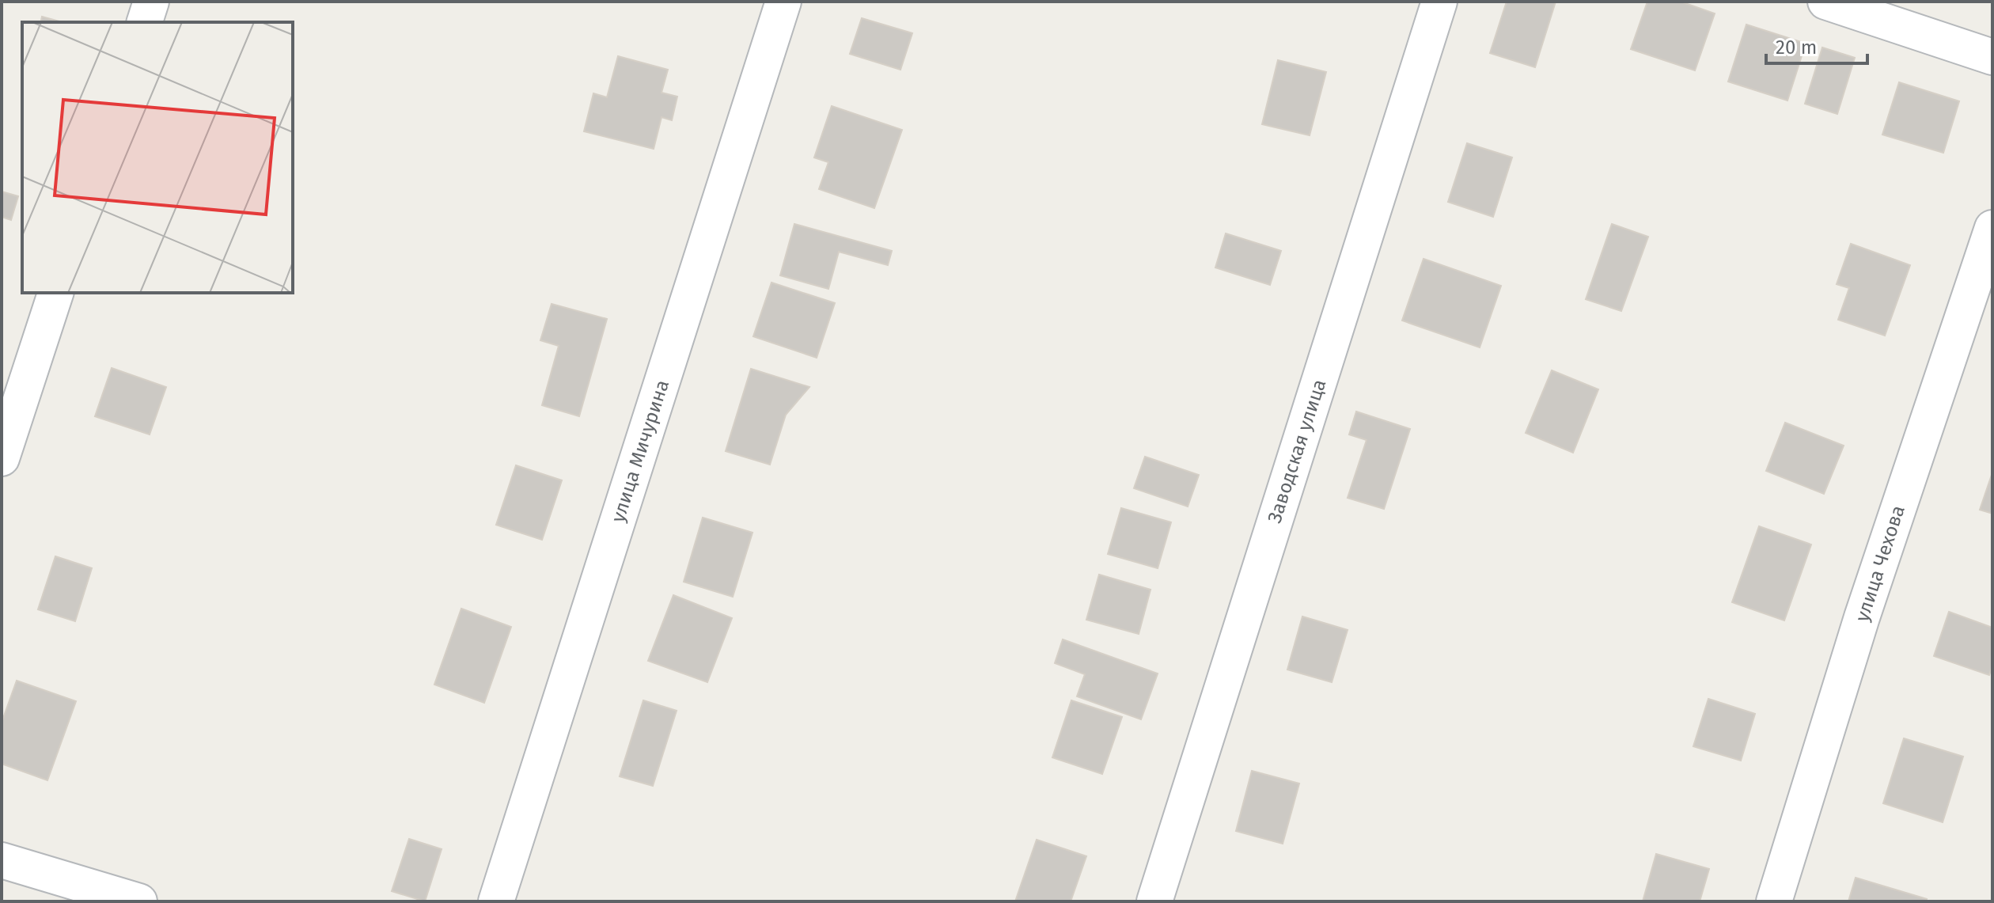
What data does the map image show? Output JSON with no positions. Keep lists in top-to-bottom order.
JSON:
{
  "streets": {
    "street": ["улица Мичурина", "Заводская улица", "улица Чехова"]
  },
  "scale_bar": "20 m"
}
